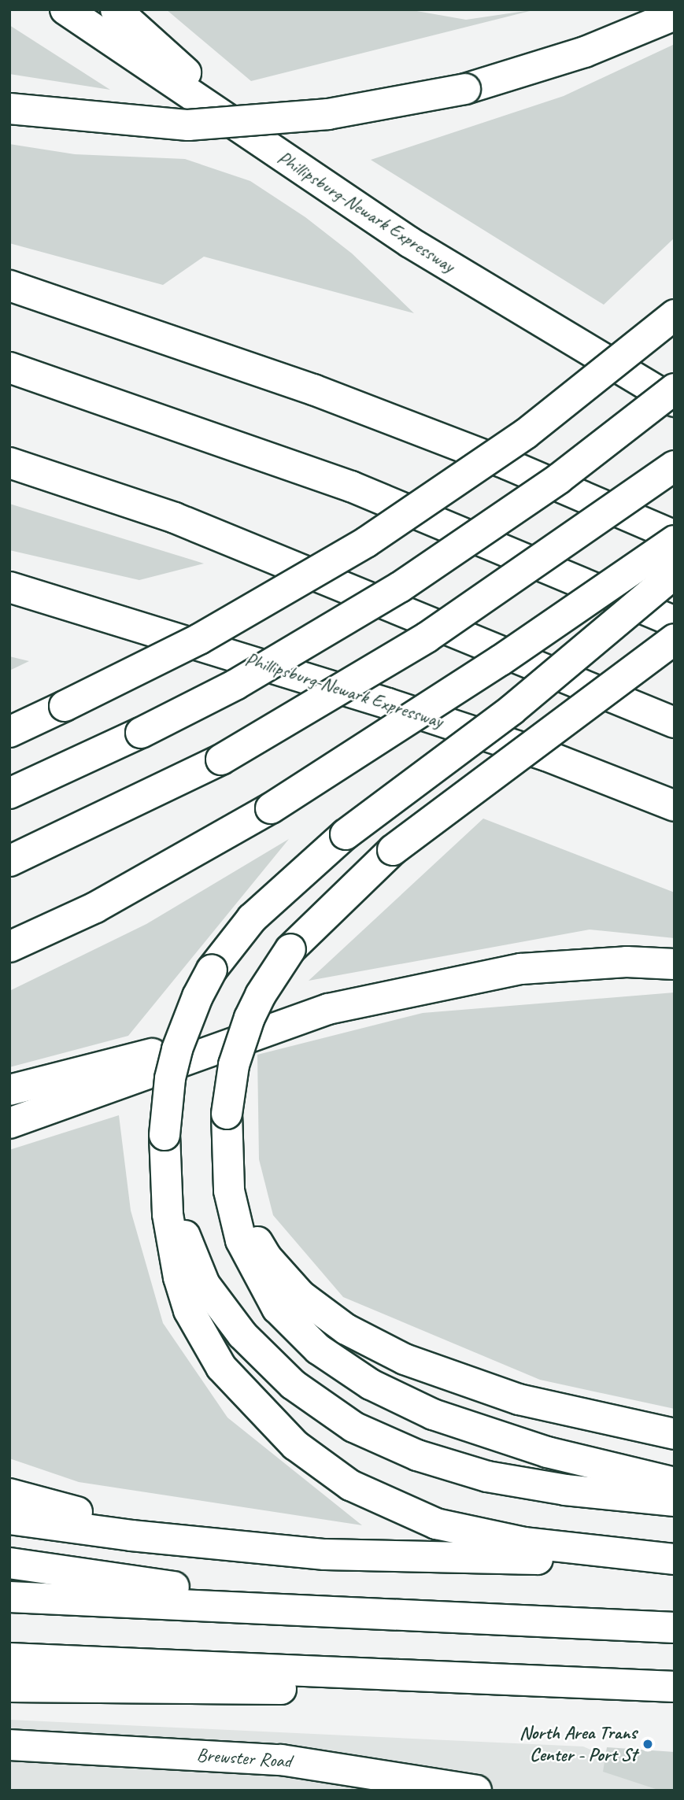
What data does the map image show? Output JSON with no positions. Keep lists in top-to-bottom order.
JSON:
{
  "streets": {
    "main road": ["Phillipsburg-Newark Expressway", "Brewster Road"]
  },
  "places": ["North Area Trans Center - Port St"]
}
